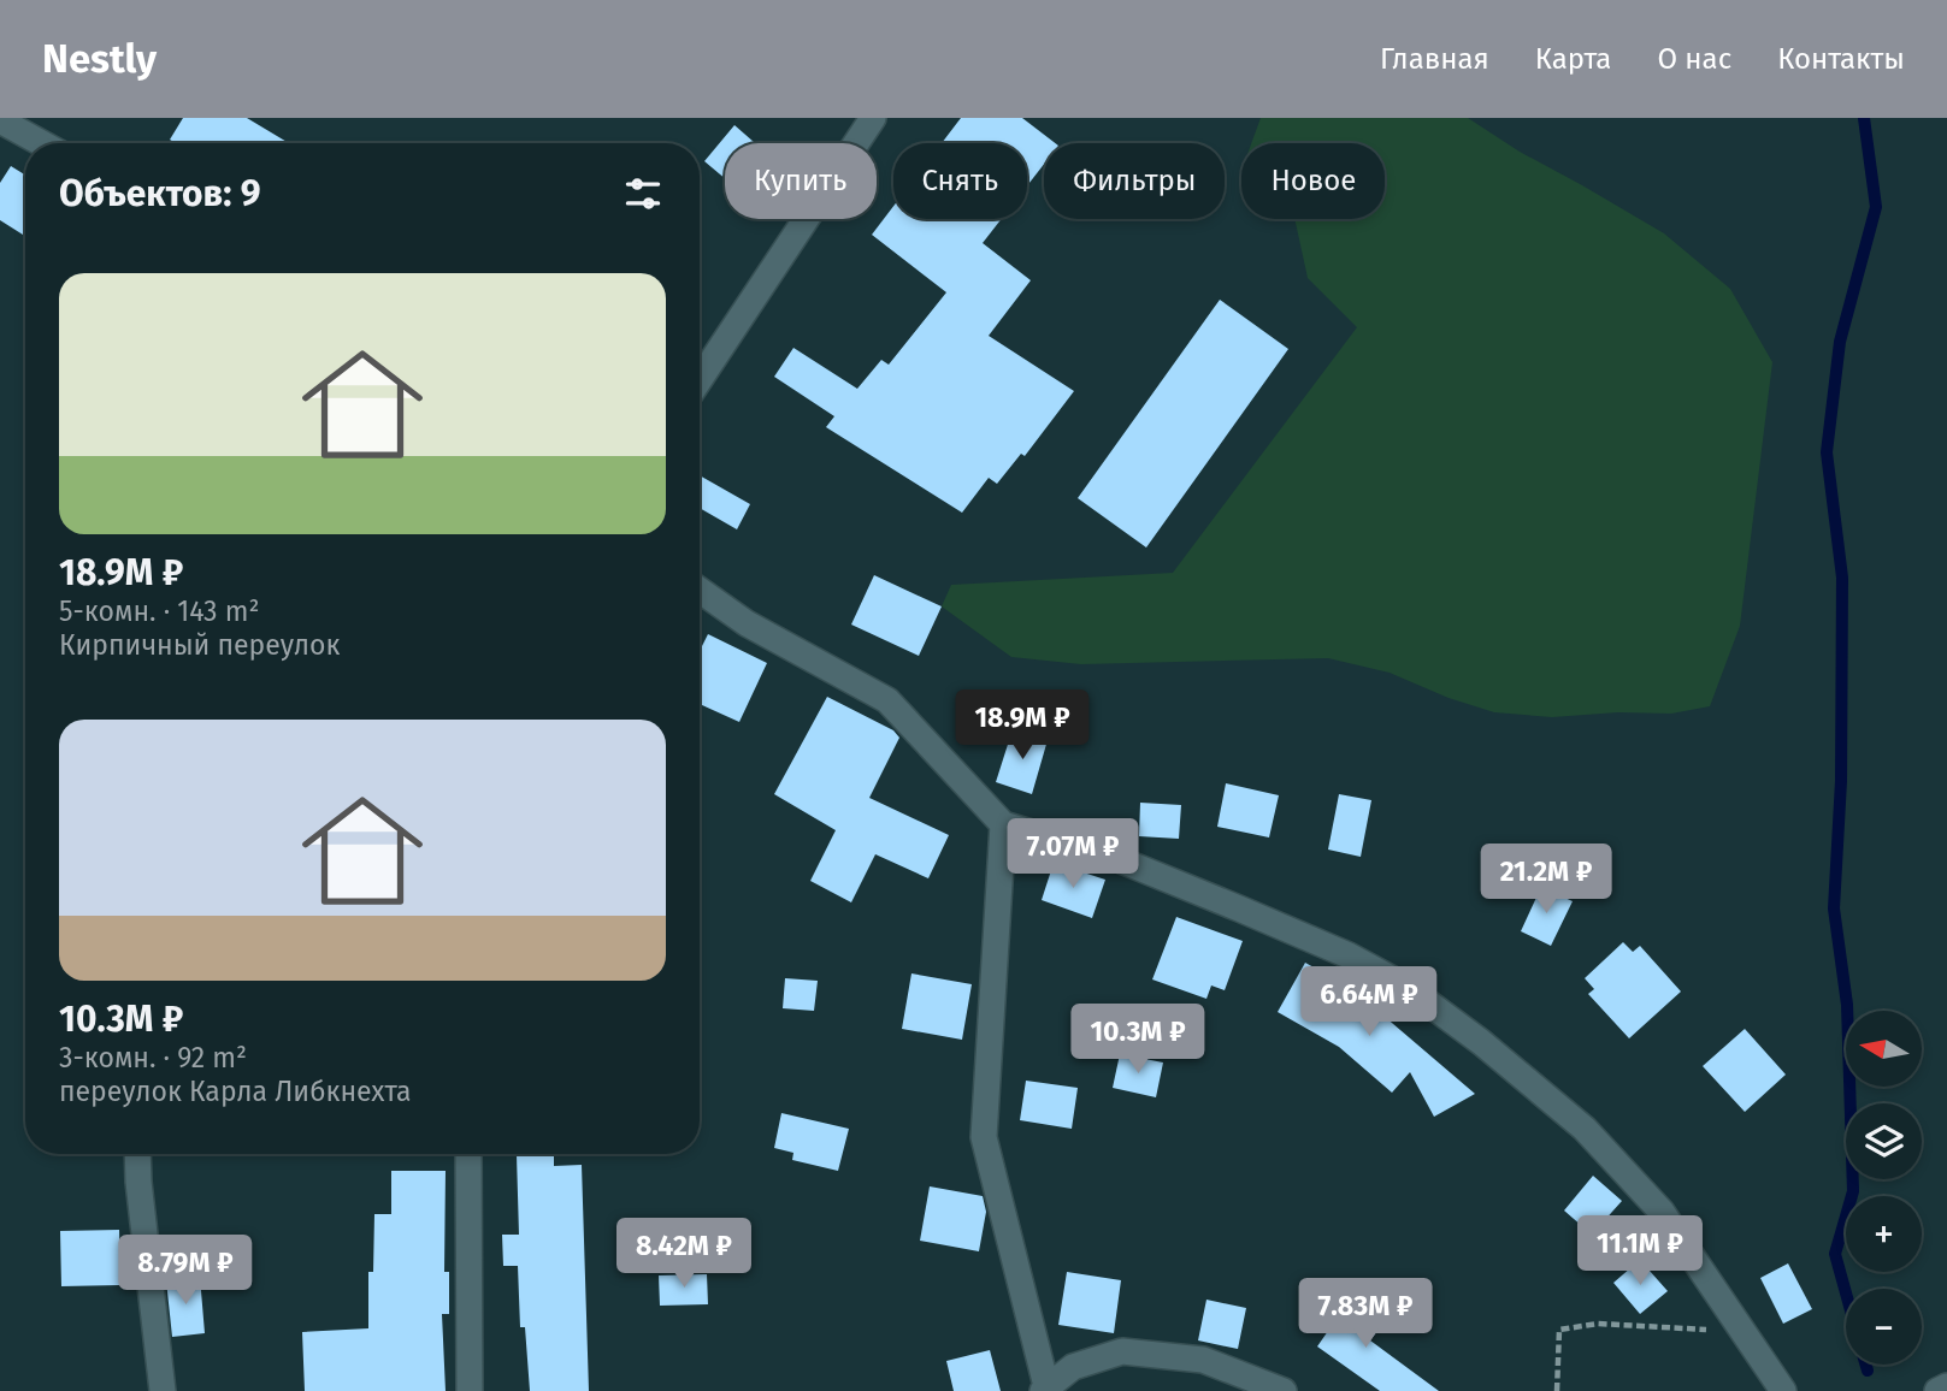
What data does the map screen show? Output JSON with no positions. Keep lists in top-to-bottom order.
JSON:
{
  "north": "left",
  "page": {
    "header": "Nestly",
    "nav": [
      "Главная",
      "Карта",
      "О нас",
      "Контакты"
    ],
    "chip": [
      "Купить",
      "Снять",
      "Фильтры",
      "Новое"
    ],
    "heading": "Объектов: 9",
    "list": [
      {
        "name": "18.9M ₽",
        "note": "5-комн. · 143 m² · Кирпичный переулок"
      },
      {
        "name": "10.3M ₽",
        "note": "3-комн. · 92 m² · переулок Карла Либкнехта"
      }
    ],
    "price": [
      "18.9M ₽",
      "7.07M ₽",
      "21.2M ₽",
      "6.64M ₽",
      "10.3M ₽",
      "11.1M ₽",
      "8.42M ₽",
      "8.79M ₽",
      "7.83M ₽"
    ],
    "map_buttons": ["+", "−"]
  }
}
